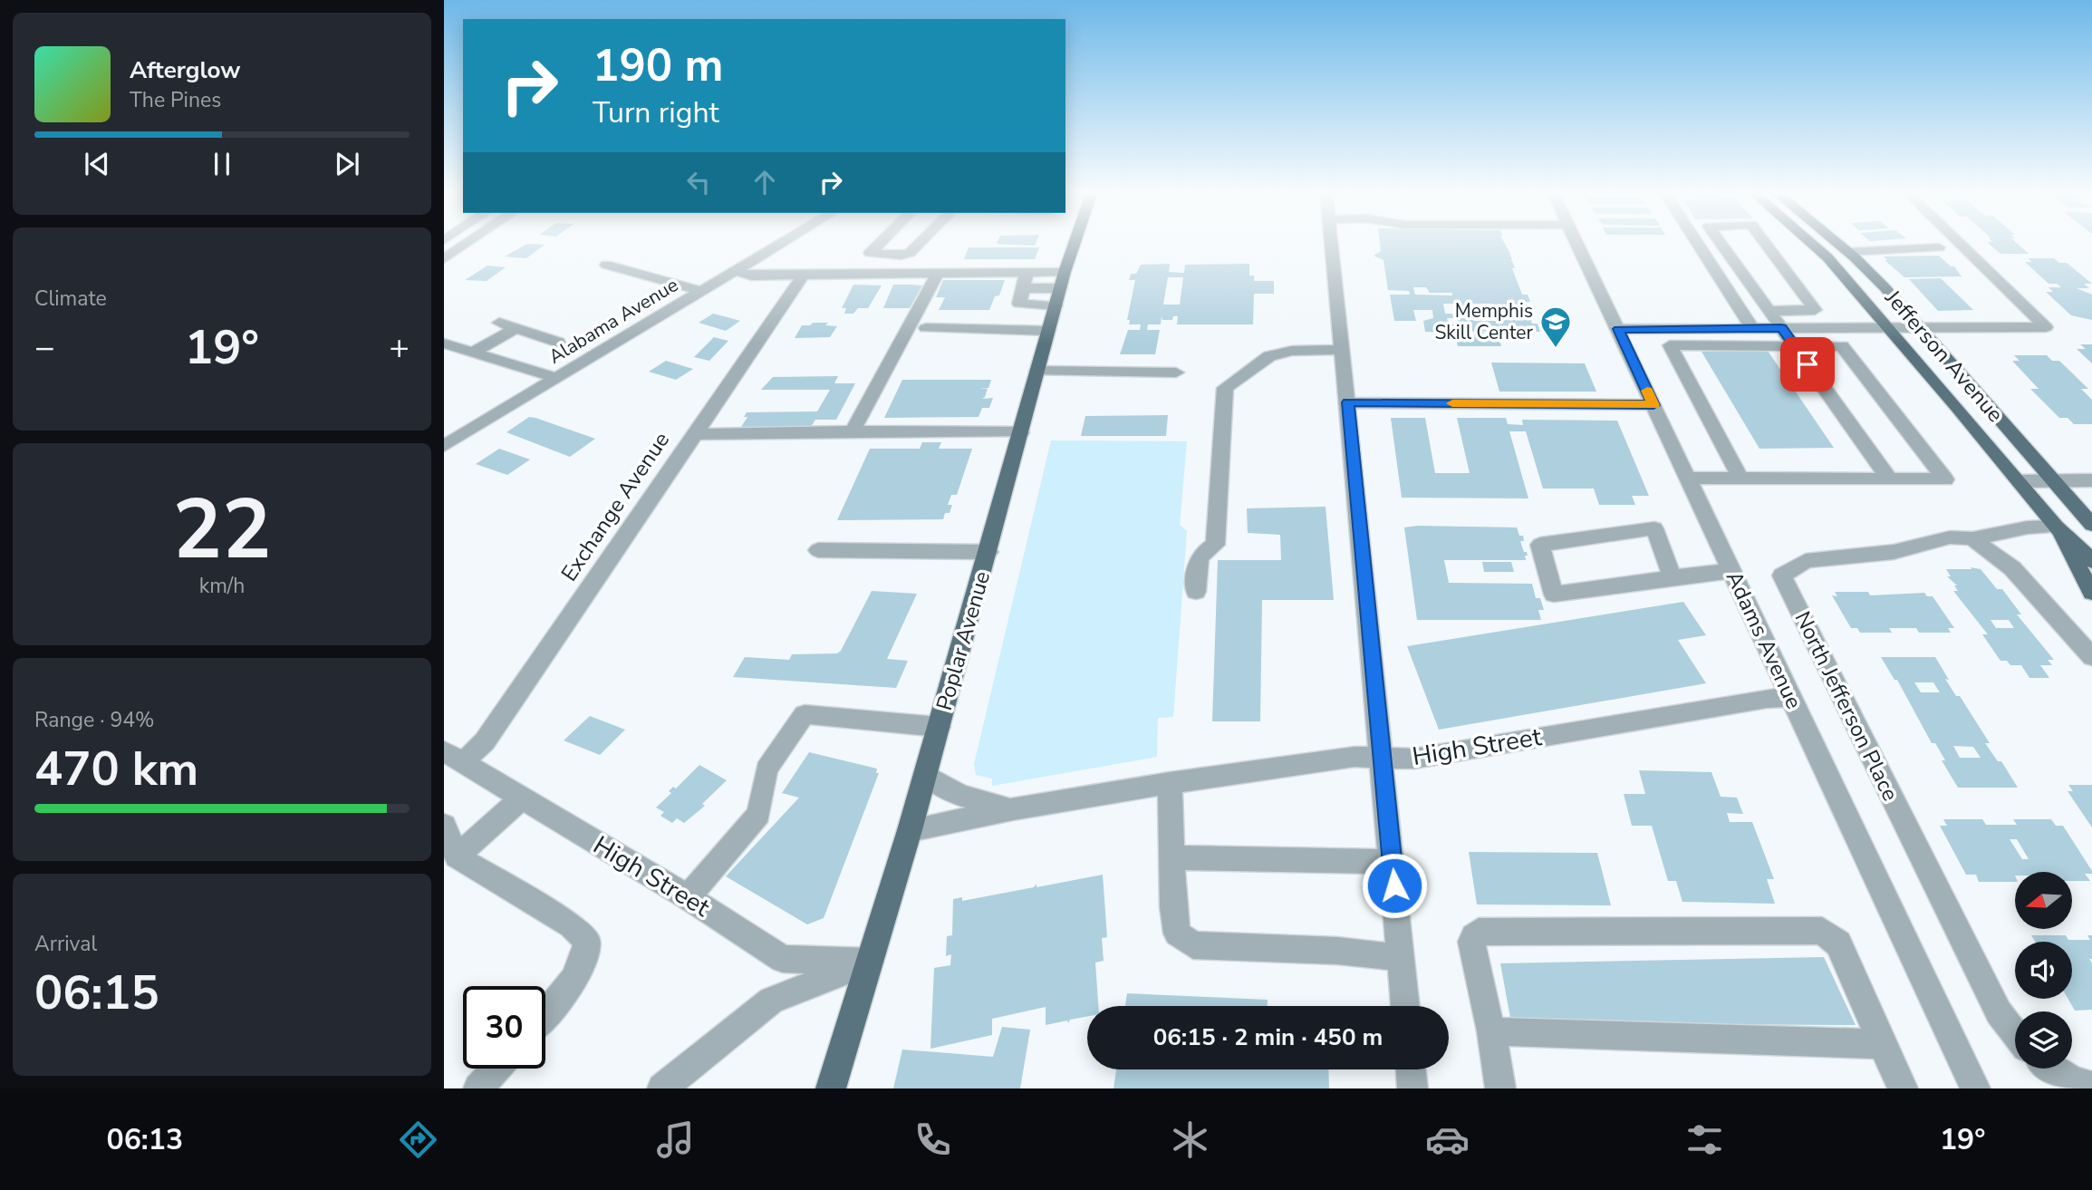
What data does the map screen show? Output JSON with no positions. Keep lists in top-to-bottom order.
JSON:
{
  "streets": {
    "main road": ["Jefferson Avenue", "Poplar Avenue"],
    "street": [
      "Alabama Avenue",
      "Exchange Avenue",
      "Adams Avenue",
      "North Jefferson Place",
      "High Street"
    ]
  },
  "crossings": [
    ["Exchange Avenue", "High Street"],
    ["Adams Avenue", "High Street"],
    ["Poplar Avenue", "High Street"]
  ],
  "places": {
    "school or university": ["Memphis Skill Center"]
  },
  "north": "left",
  "page": {
    "turn": ["190 m", "Turn right"],
    "song": ["Afterglow", "The Pines"],
    "tile": [
      "Climate",
      ["22", "km/h"],
      ["Range · 94%", "470 km"],
      ["Arrival", "06:15"]
    ],
    "heat": ["−", "19°", "+"],
    "limit": "30",
    "trip": "06:15 · 2 min · 450 m",
    "tabs": ["06:13", "19°"]
  }
}
